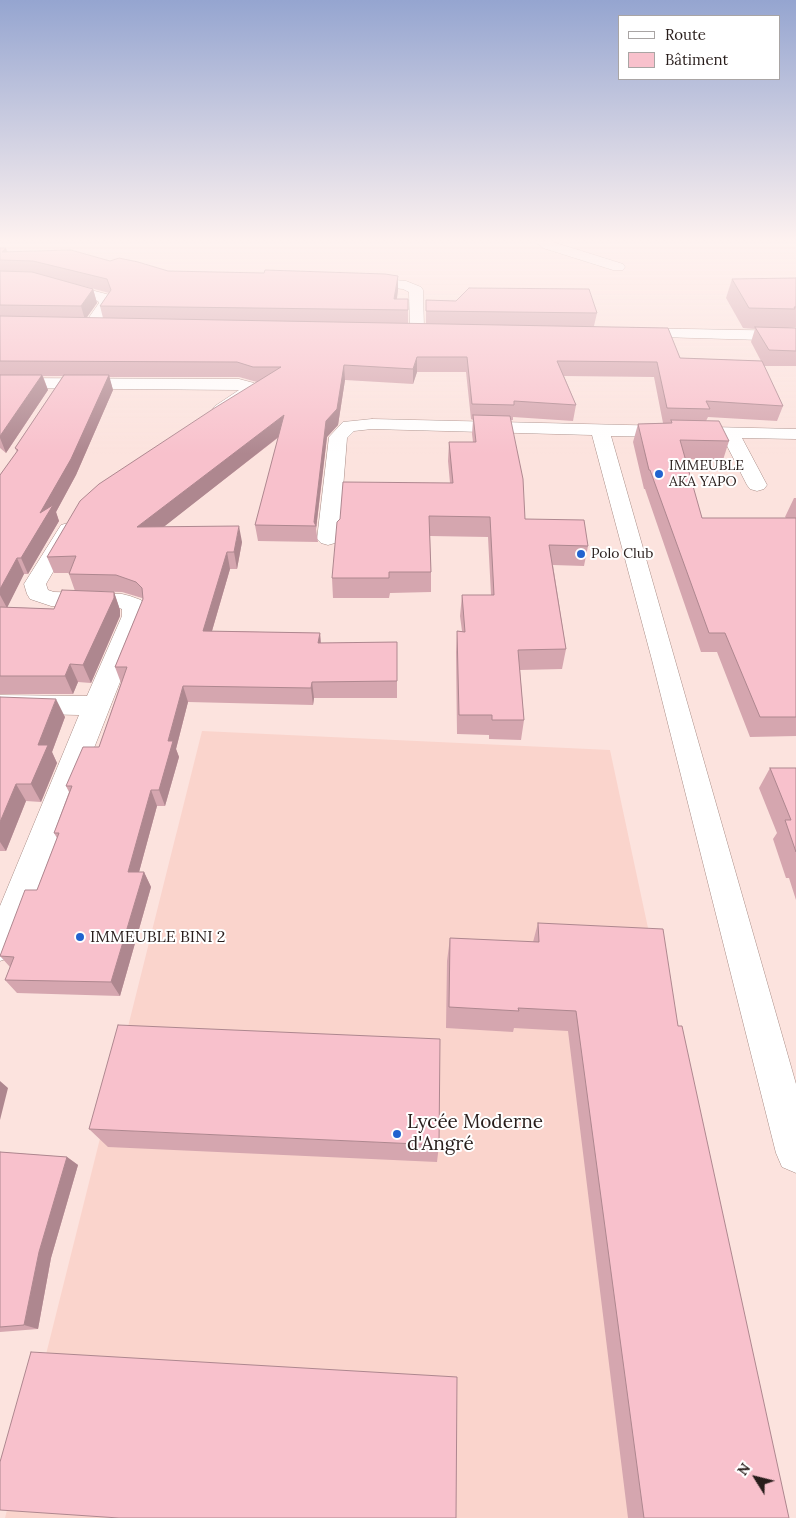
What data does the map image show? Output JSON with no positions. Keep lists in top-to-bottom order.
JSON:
{
  "places": [
    "IMMEUBLE AKA YAPO",
    "Polo Club",
    "IMMEUBLE BINI 2",
    "Lycée Moderne d'Angré"
  ],
  "legend": ["Route", "Bâtiment"],
  "north": "top left"
}
